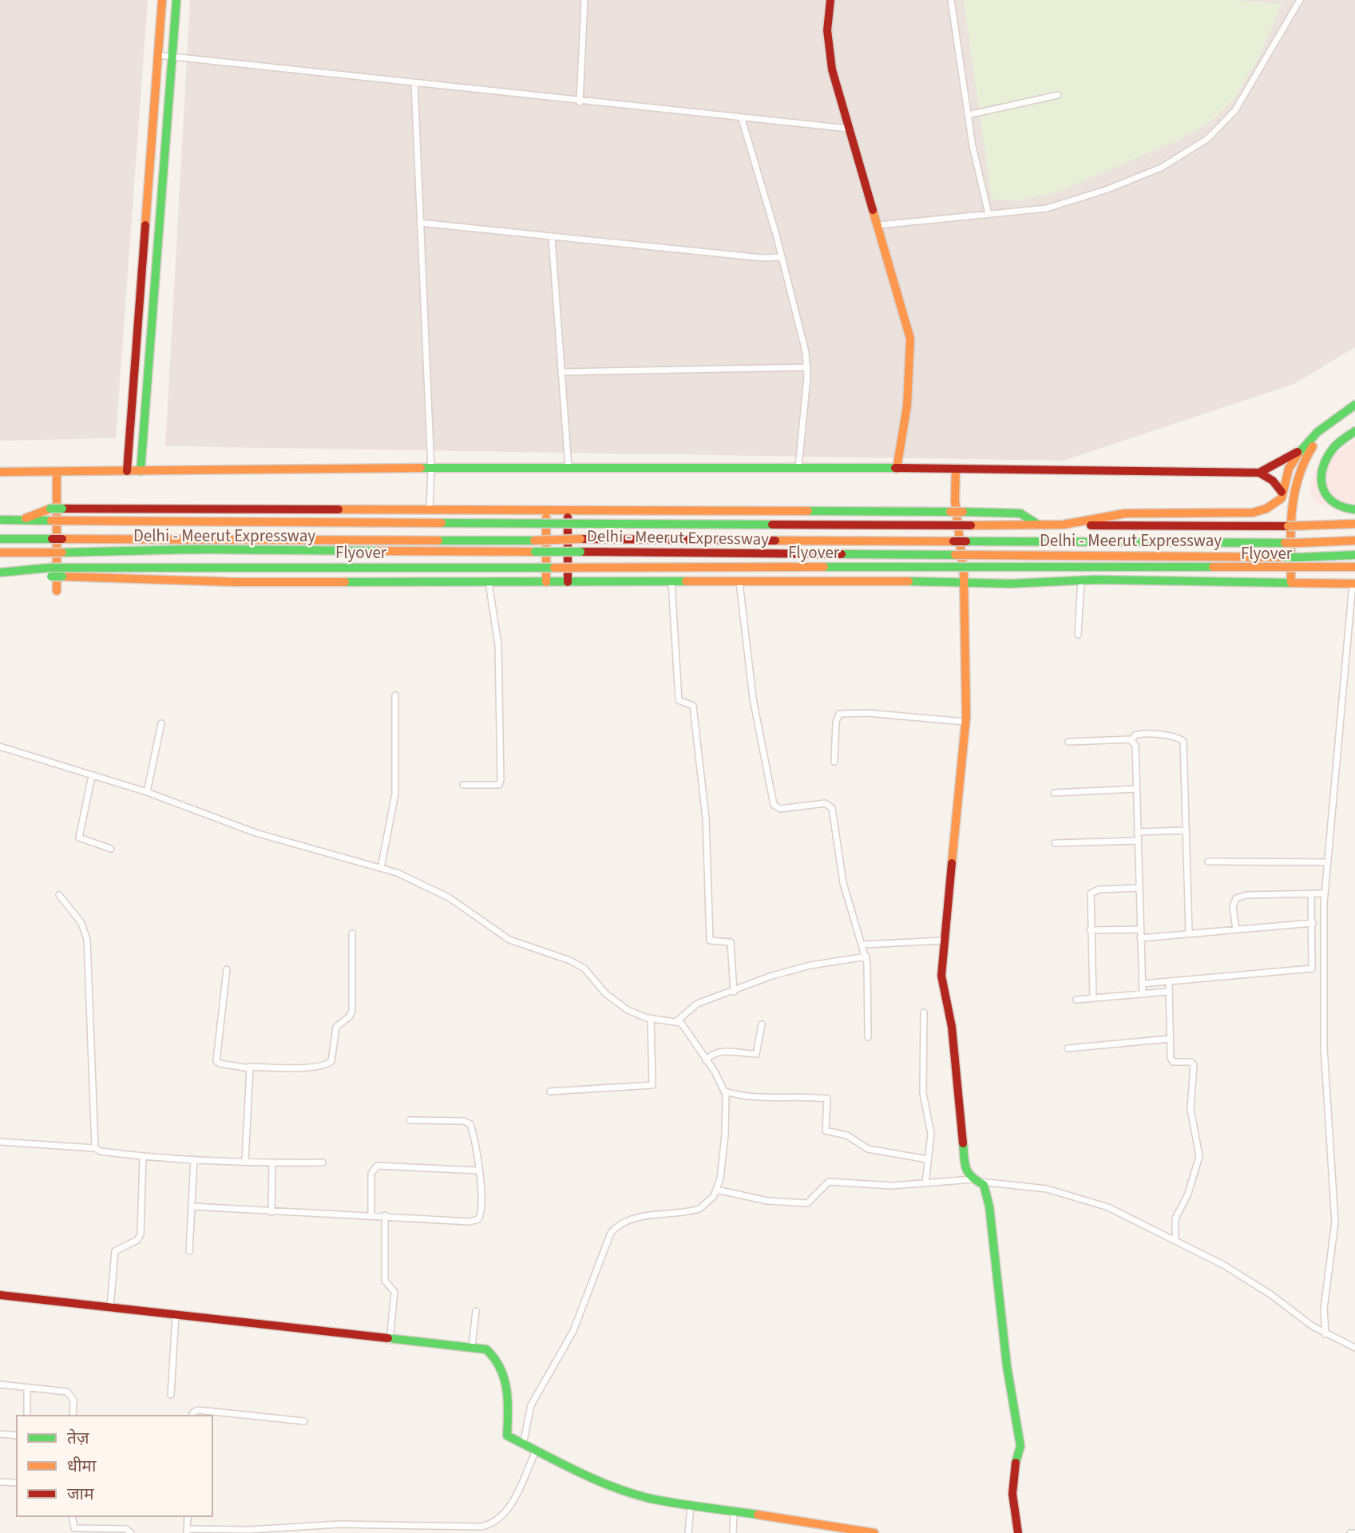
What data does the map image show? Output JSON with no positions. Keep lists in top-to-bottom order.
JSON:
{
  "streets": {
    "main road": ["Delhi - Meerut Expressway", "Flyover"]
  },
  "legend": ["तेज़", "धीमा", "जाम"]
}
